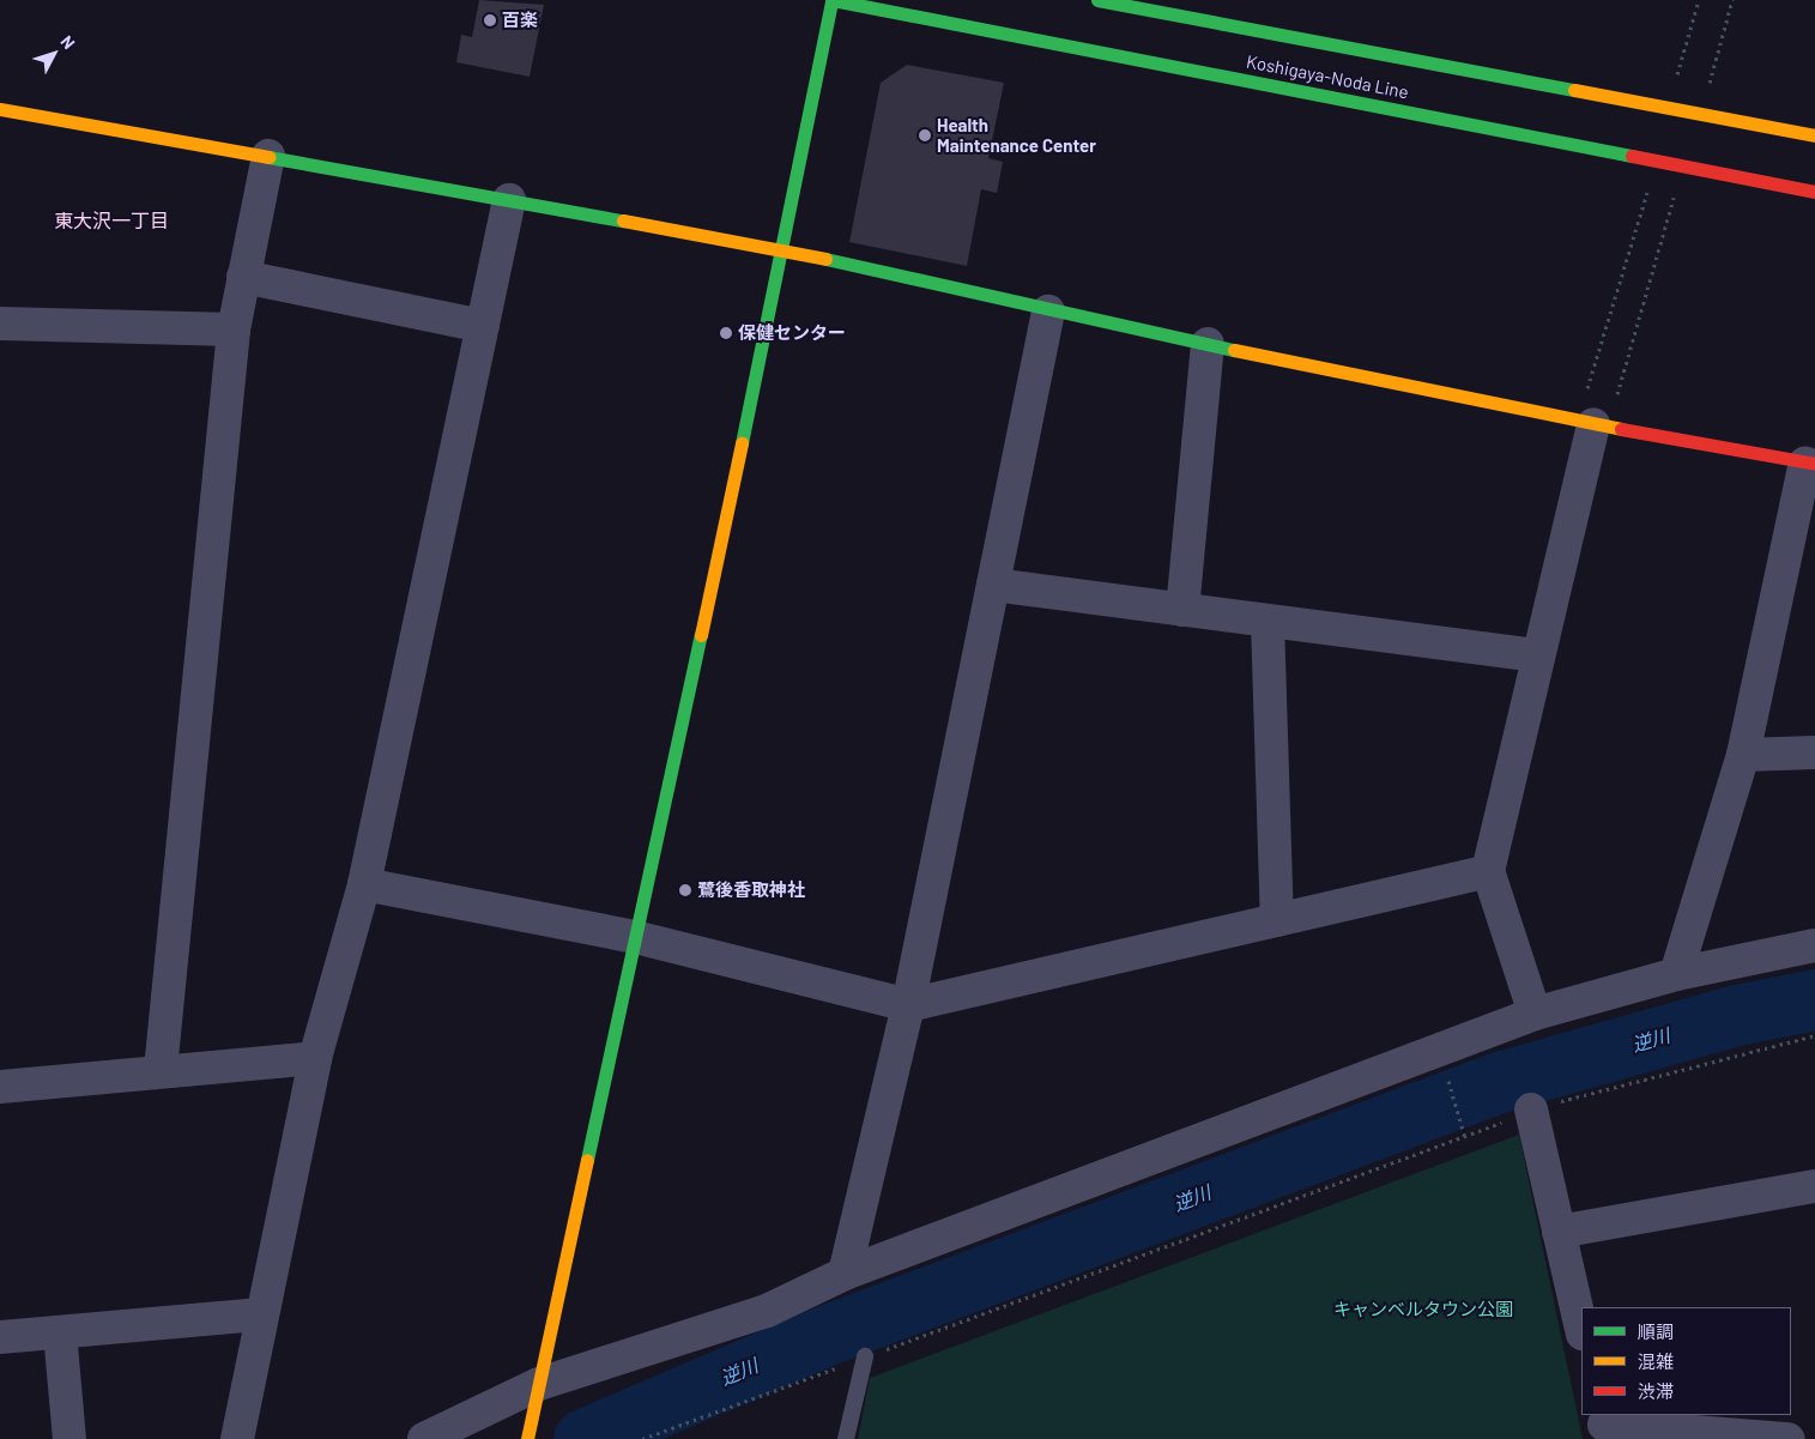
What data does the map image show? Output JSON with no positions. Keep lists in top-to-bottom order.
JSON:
{
  "streets": {
    "street": ["Koshigaya-Noda Line"]
  },
  "districts": ["東大沢一丁目"],
  "water": ["逆川"],
  "parks": ["キャンベルタウン公園"],
  "places": [
    "百楽",
    "Health Maintenance Center",
    "保健センター",
    "鷺後香取神社"
  ],
  "legend": ["順調", "混雑", "渋滞"],
  "north": "top right"
}
